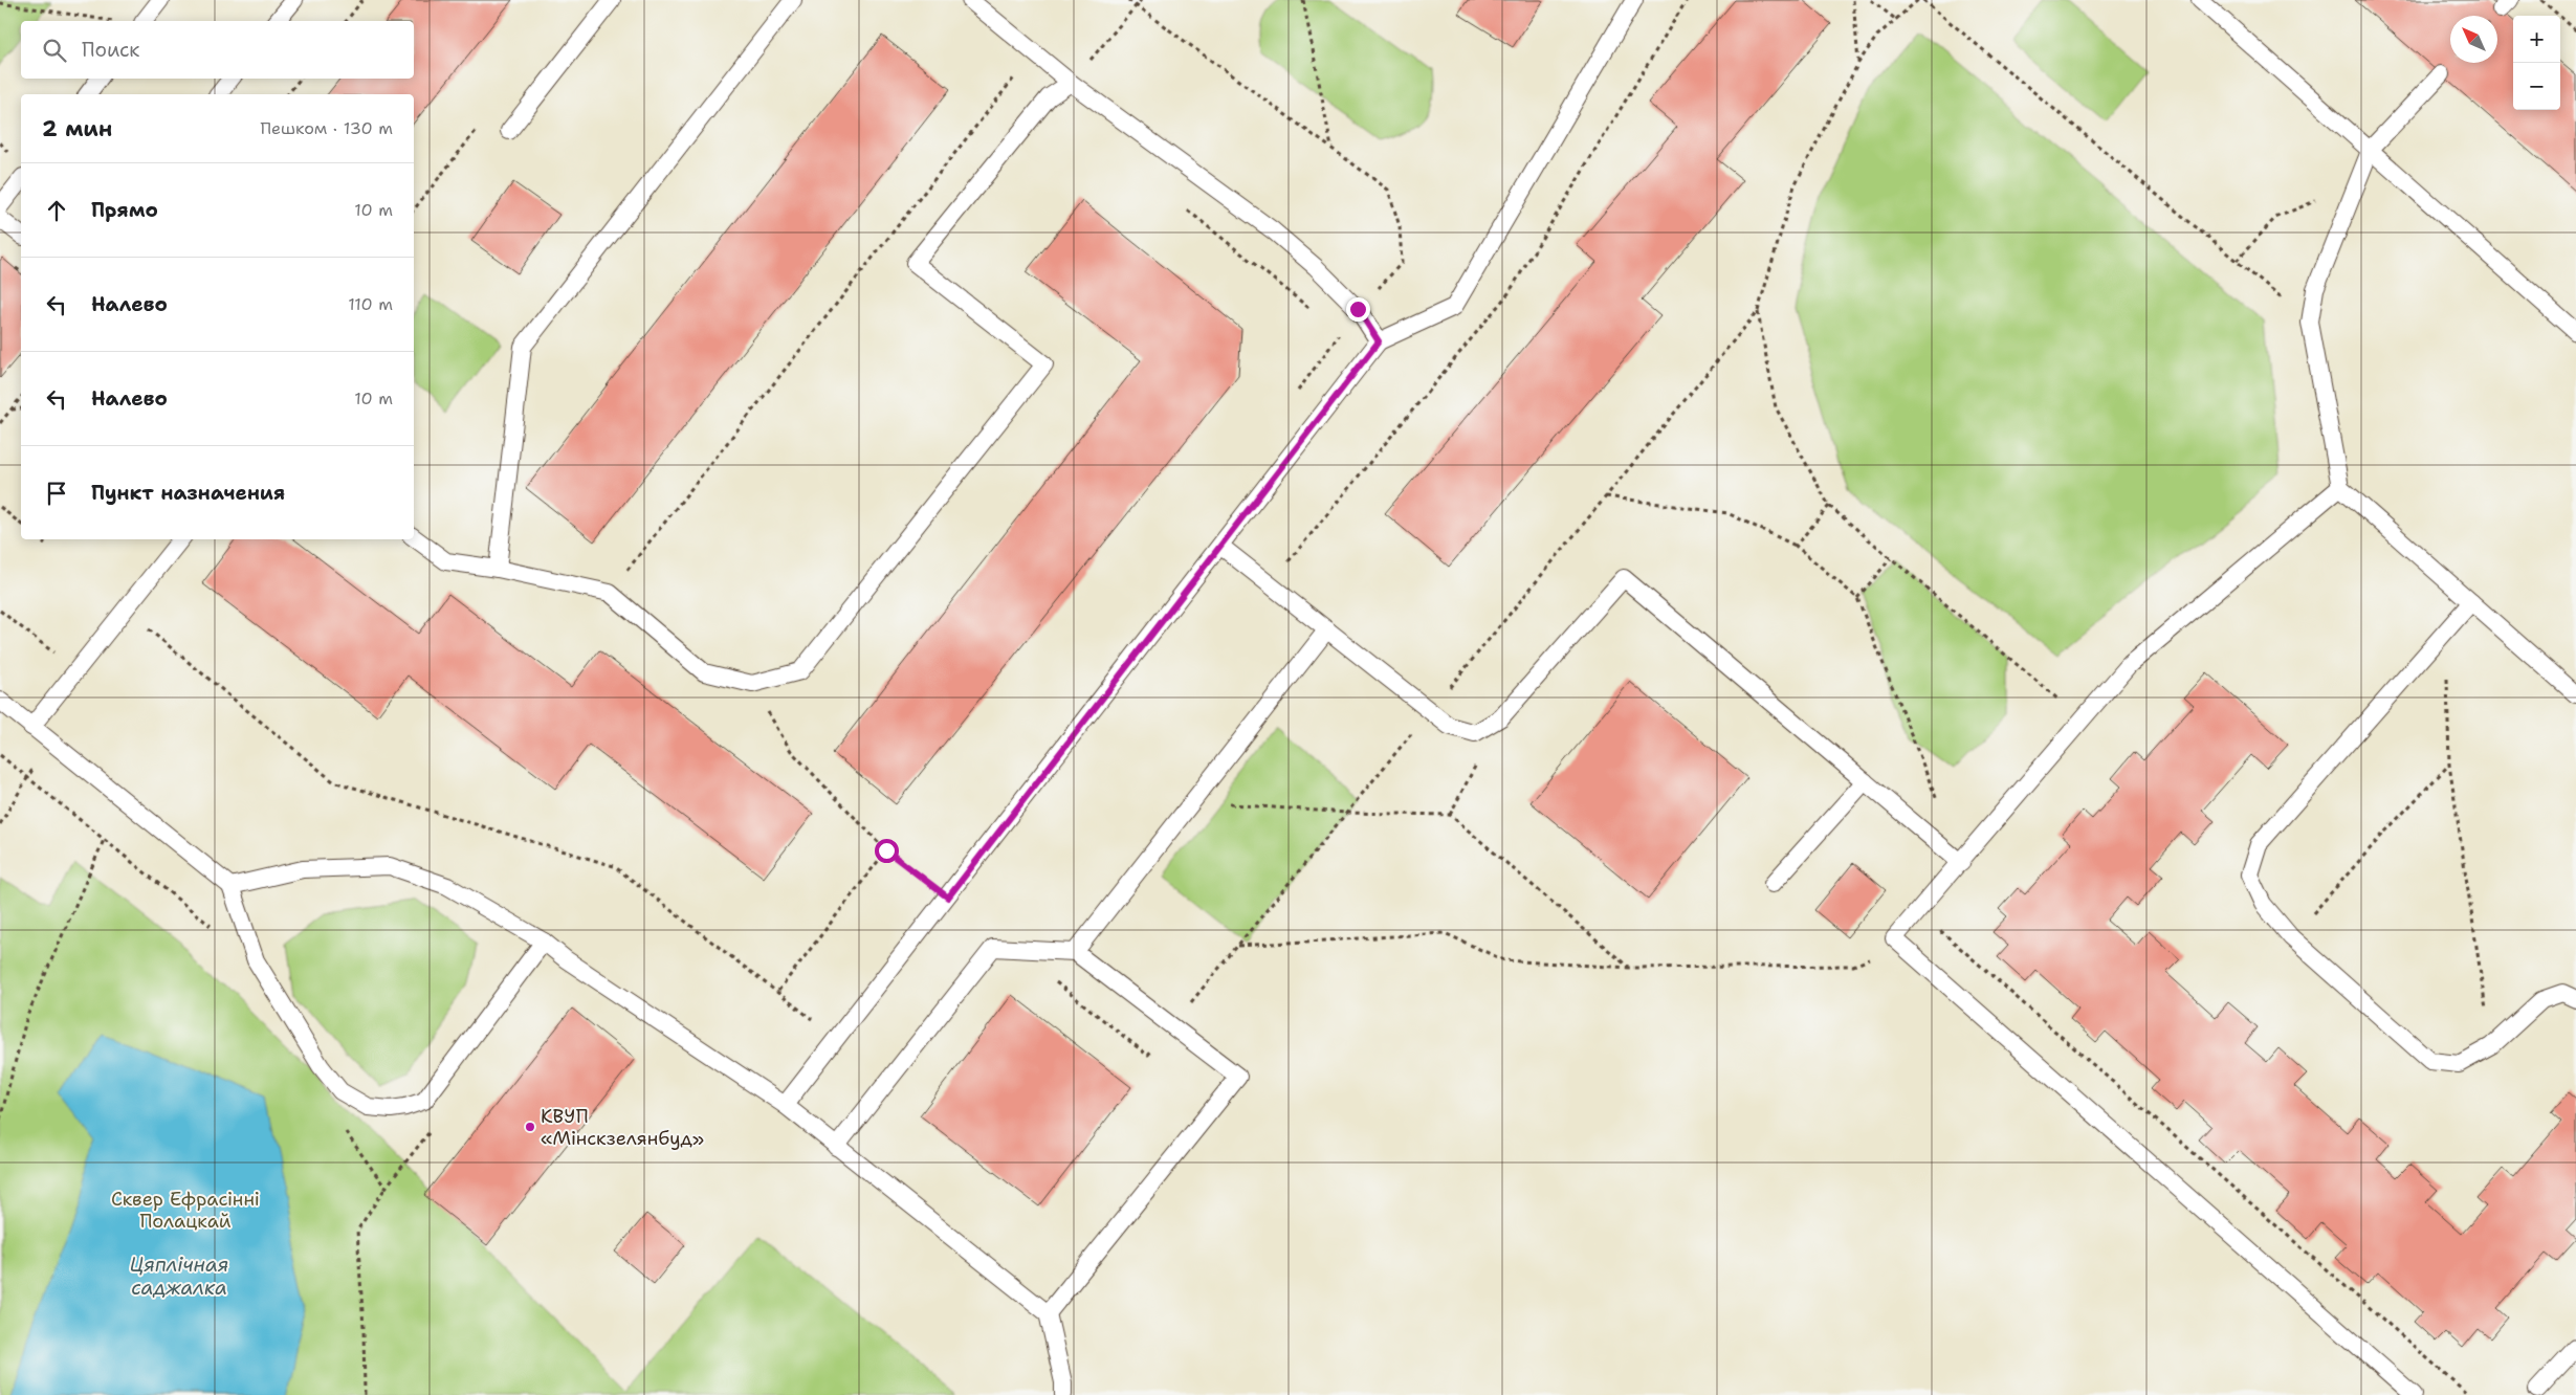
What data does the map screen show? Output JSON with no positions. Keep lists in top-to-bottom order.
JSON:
{
  "water": ["Цяплічная саджалка"],
  "parks": ["Сквер Ефрасінні Полацкай"],
  "places": ["КВУП «Мінскзелянбуд»"],
  "north": "top left",
  "page": {
    "map_buttons": ["+", "−"],
    "search": "Поиск",
    "heading": ["2 мин", "Пешком · 130 m"],
    "list": [
      ["Прямо", "10 m"],
      ["Налево", "110 m"],
      ["Налево", "10 m"],
      "Пункт назначения"
    ]
  }
}
